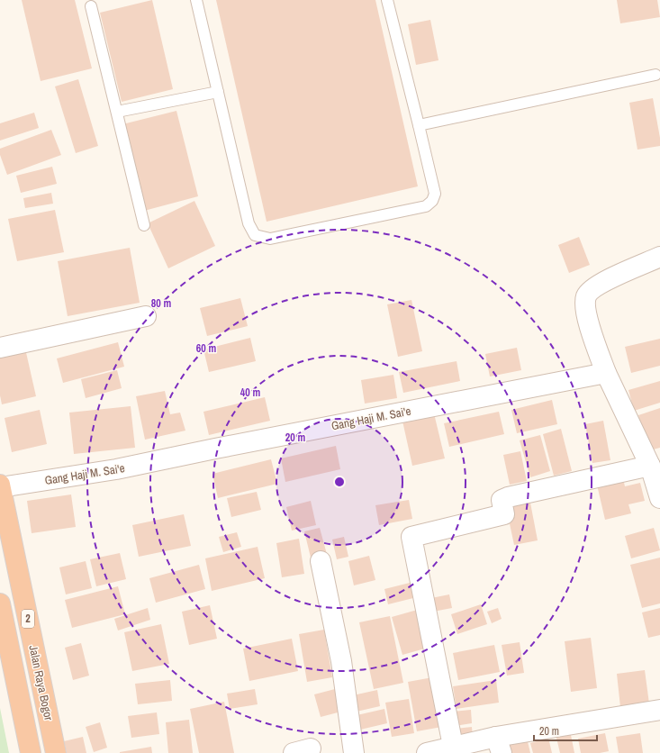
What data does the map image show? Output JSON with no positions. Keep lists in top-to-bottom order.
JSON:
{
  "streets": {
    "highway": ["2", "Jalan Raya Bogor"],
    "street": ["Gang Haji M. Sai'e"]
  },
  "crossings": [
    ["Gang Haji M. Sai'e", "Jalan Raya Bogor"]
  ],
  "scale_bar": "20 m",
  "rings": [
    "80 m",
    "60 m",
    "40 m",
    "20 m"
  ]
}
